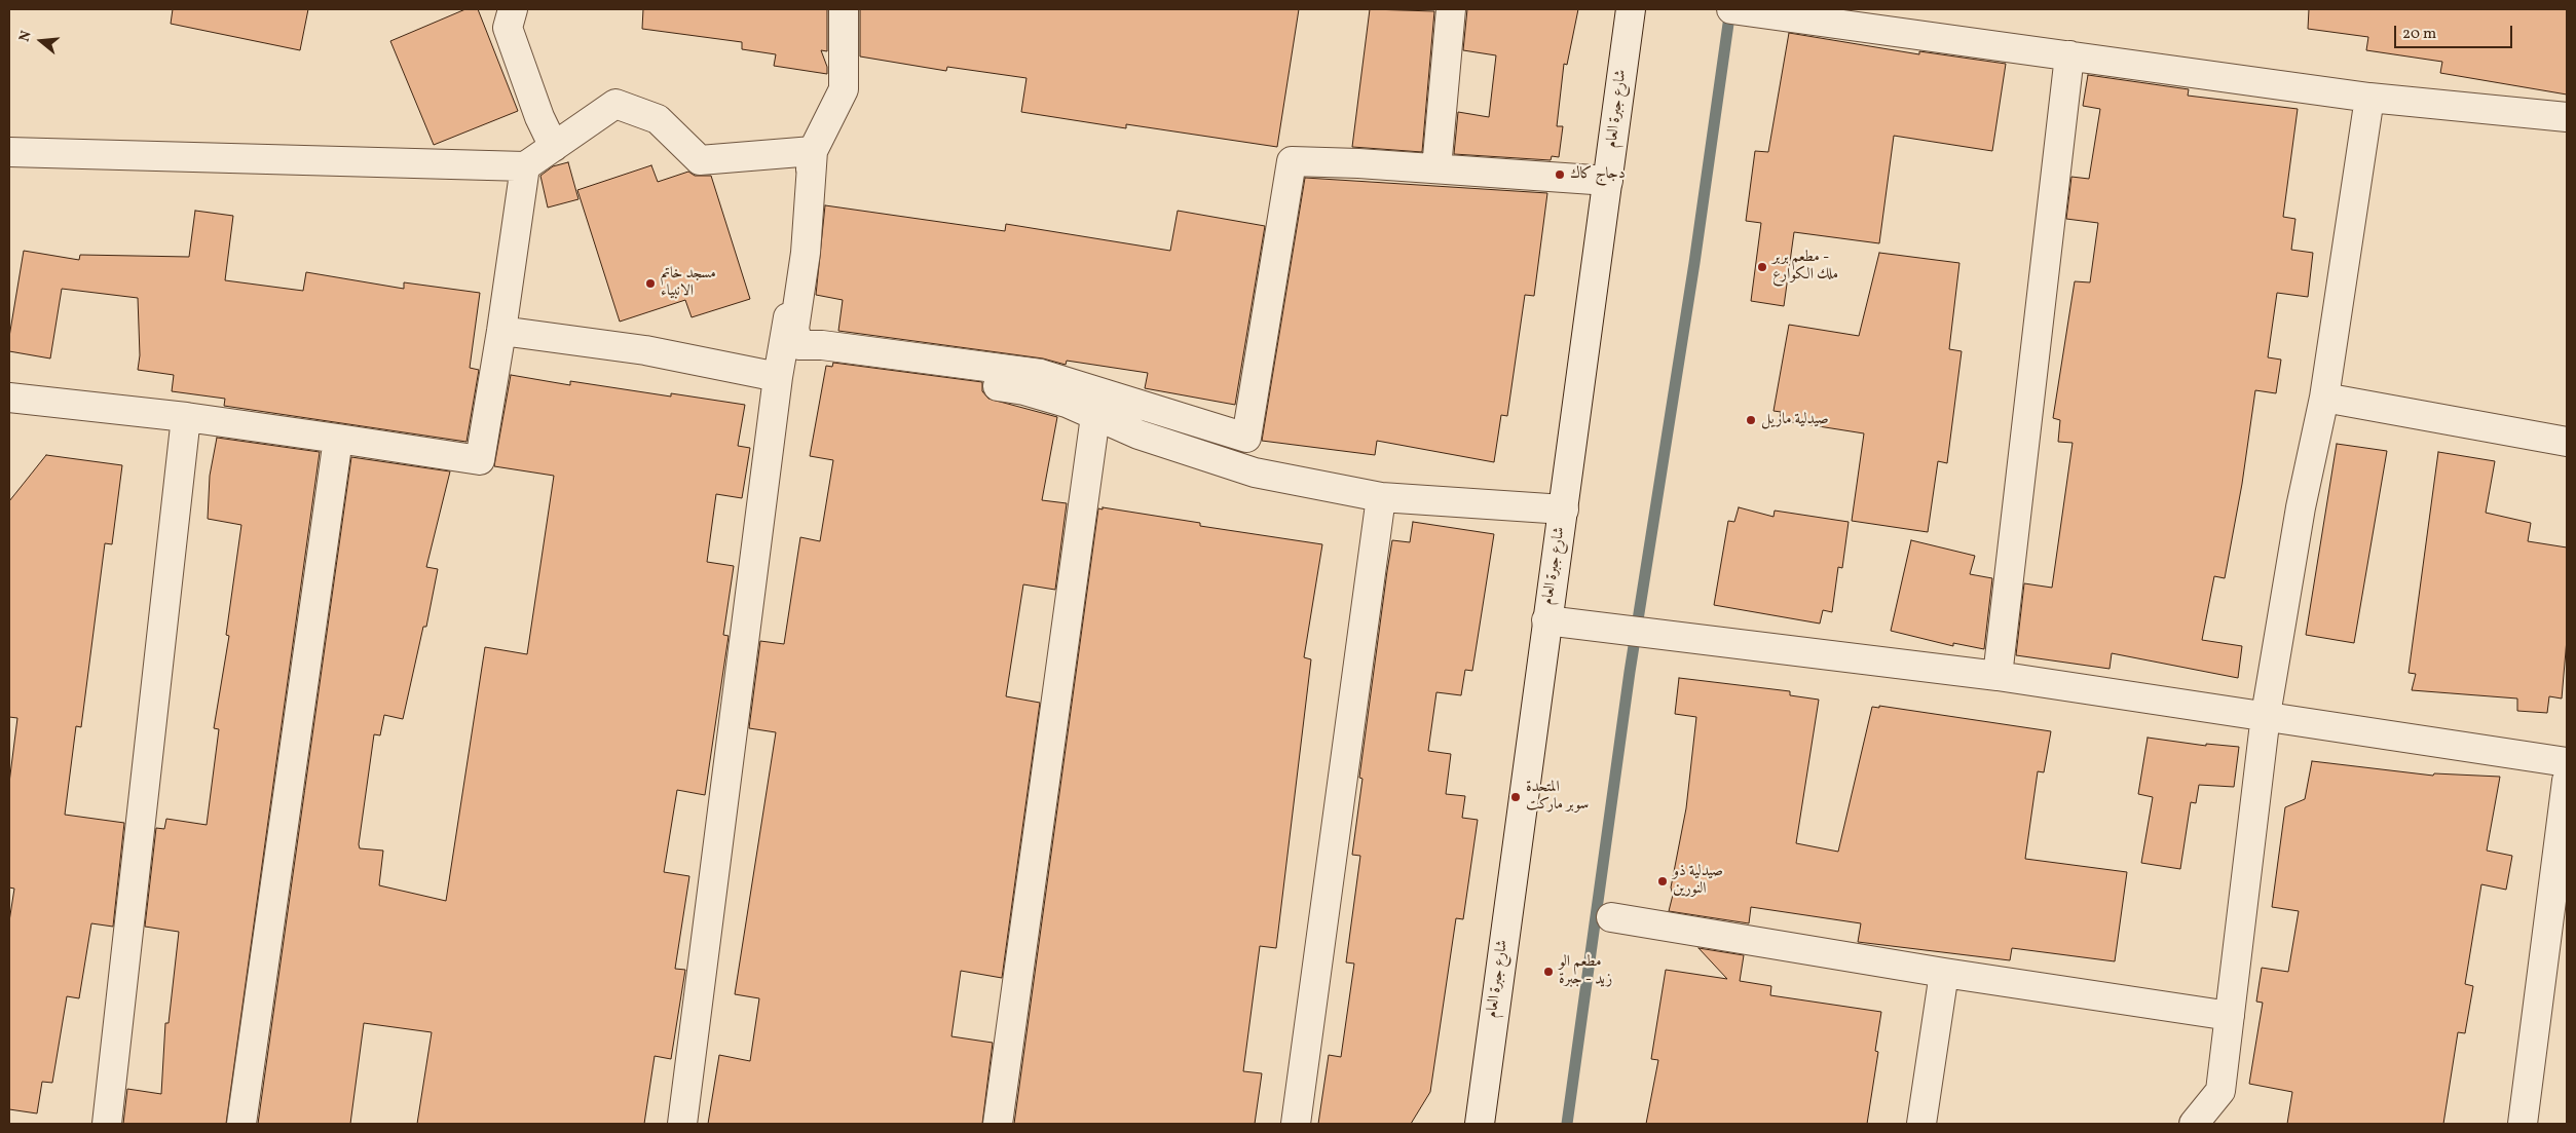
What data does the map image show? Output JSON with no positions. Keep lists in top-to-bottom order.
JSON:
{
  "streets": {
    "street": ["شارع جبرة العام"]
  },
  "places": [
    "دجاج كاك",
    "مطعم بربر - ملك الكوارع",
    "مسجد خاتم الانبياء",
    "صيدلية ماريل",
    "المتحدة سوبر ماركت",
    "صيدلية ذو النورين",
    "مطعم الو زيد - جبرة"
  ],
  "scale_bar": "20 m",
  "north": "left"
}
